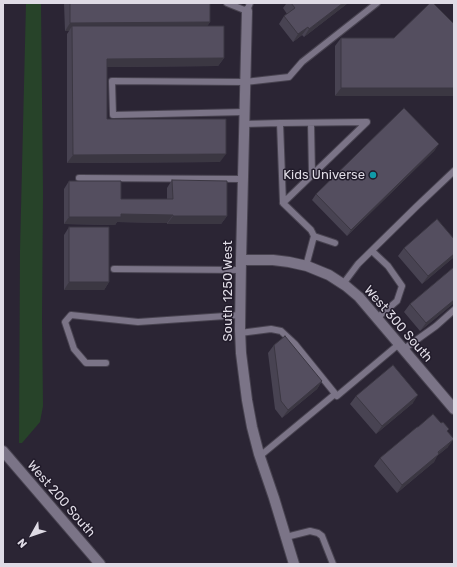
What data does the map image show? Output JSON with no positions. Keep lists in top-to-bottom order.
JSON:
{
  "streets": {
    "street": ["South 1250 West", "West 300 South", "West 200 South"]
  },
  "crossings": [
    ["South 1250 West", "West 300 South"]
  ],
  "places": ["Kids Universe"],
  "north": "bottom left"
}
